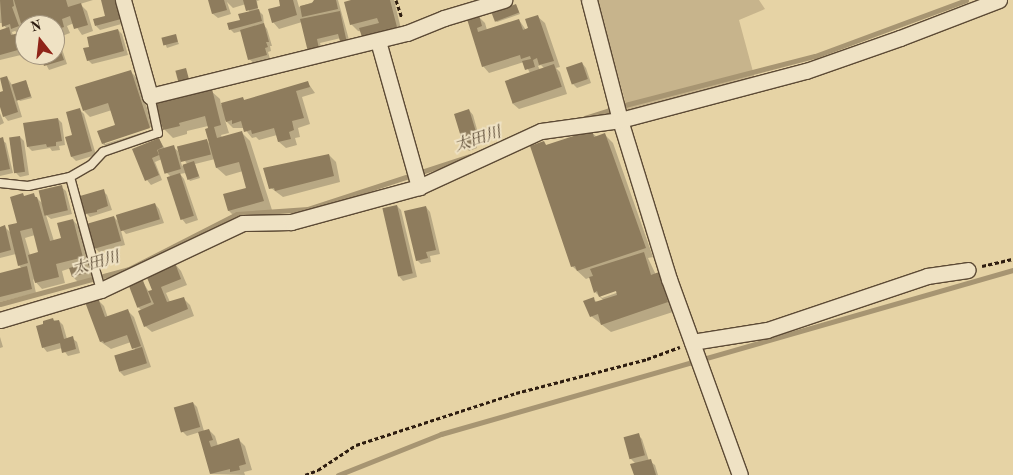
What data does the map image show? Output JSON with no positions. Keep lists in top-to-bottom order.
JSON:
{
  "water": ["太田川"],
  "north": "top"
}
